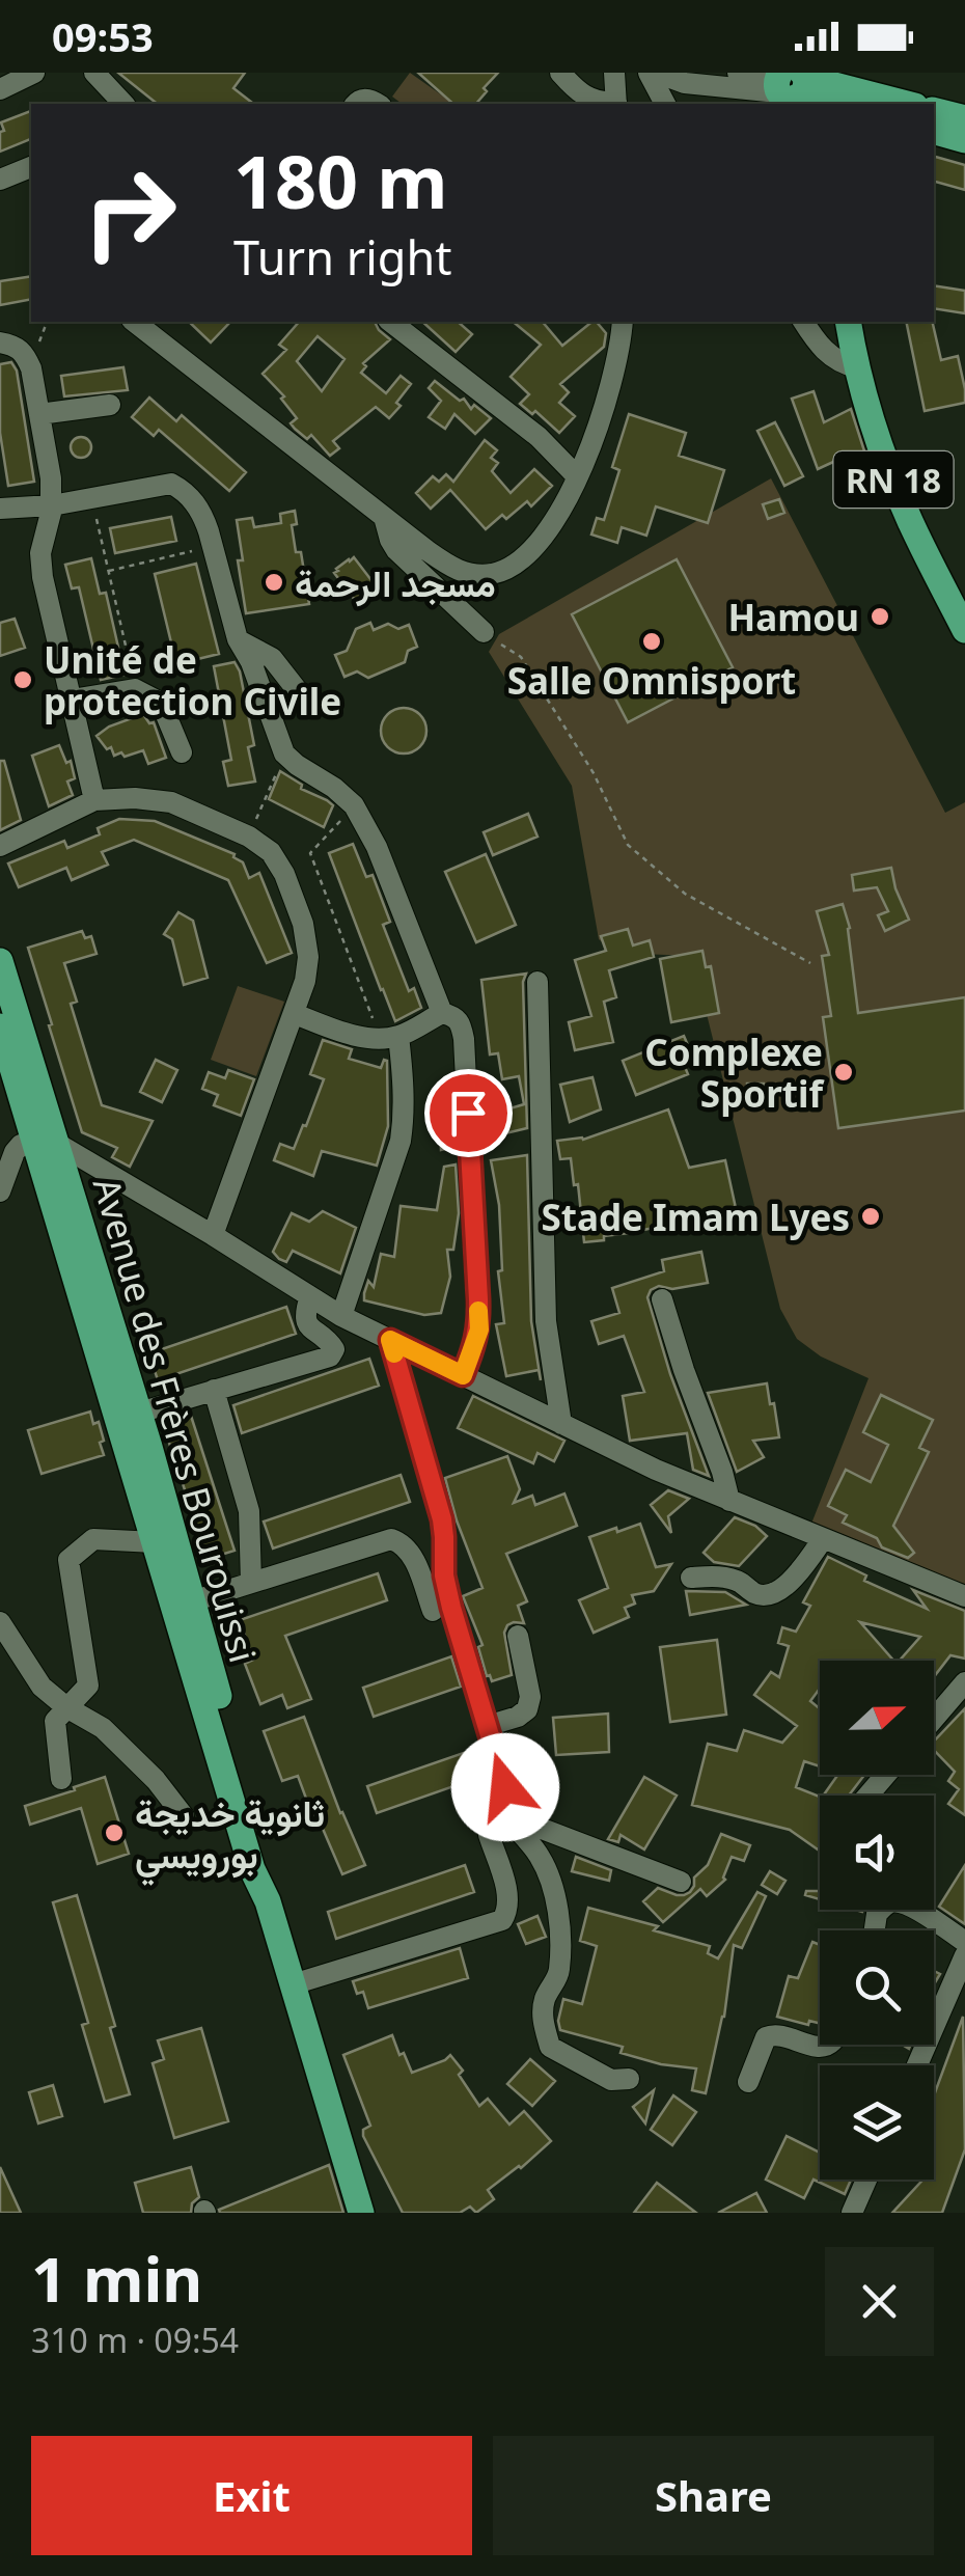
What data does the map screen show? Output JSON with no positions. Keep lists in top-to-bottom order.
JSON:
{
  "streets": {
    "main road": ["RN 18", "Avenue des Frères Bourouissi"]
  },
  "places": [
    "مسجد الرحمة",
    "Hamou",
    "Salle Omnisport",
    "Unité de protection Civile",
    "Complexe Sportif",
    "Stade Imam Lyes",
    "ثانوية خديجة بورويسي"
  ],
  "north": "right",
  "page": {
    "status": "09:53",
    "turn": ["180 m", "Turn right"],
    "heading": ["1 min", "310 m · 09:54"],
    "buttons": ["Exit", "Share"]
  }
}
